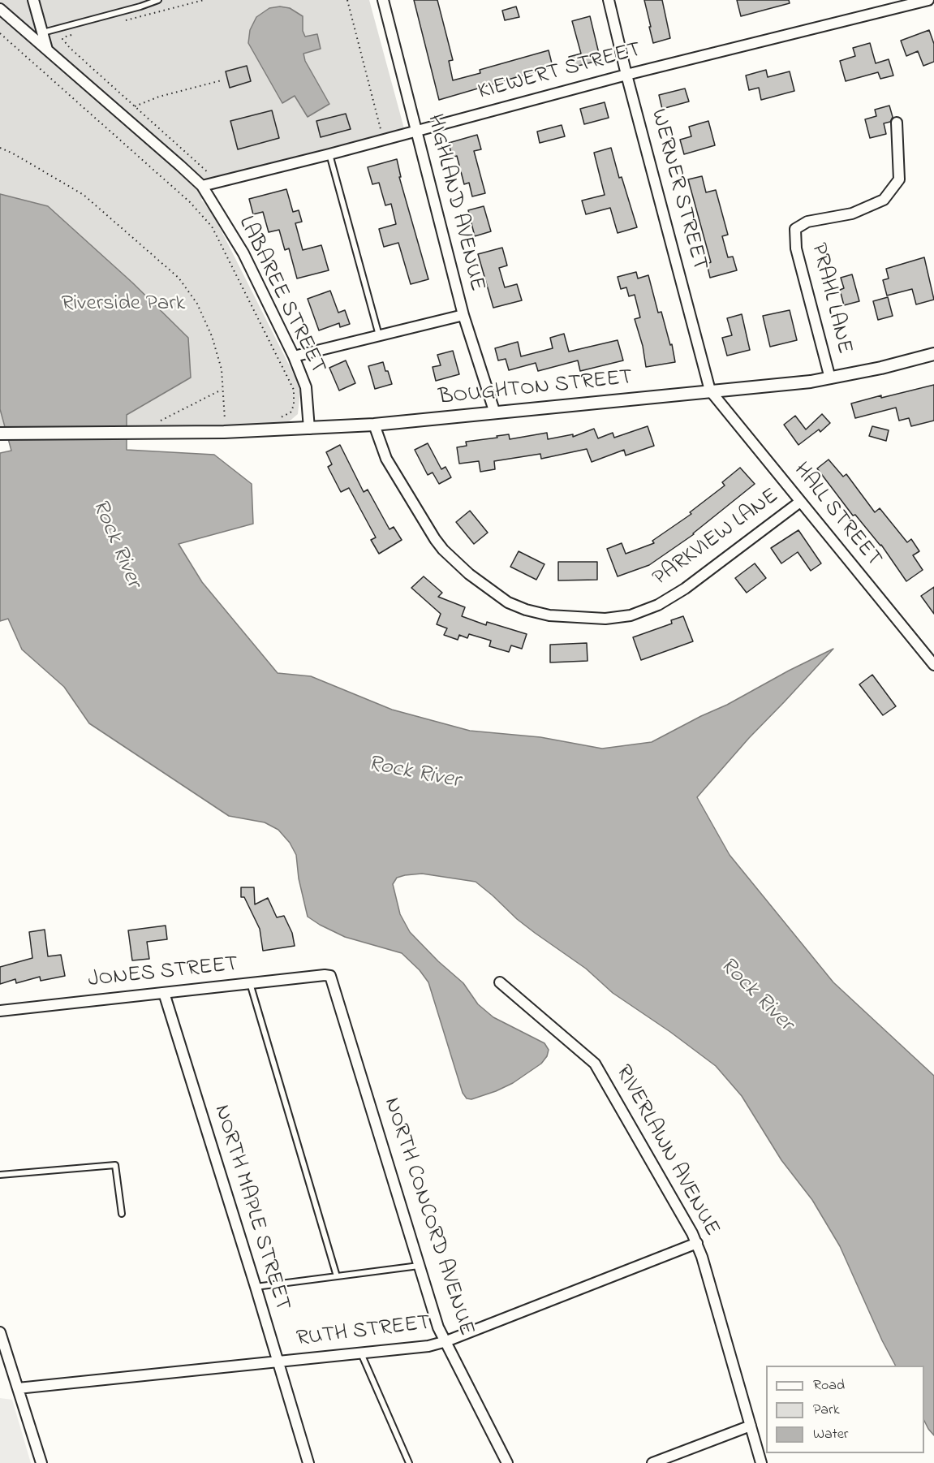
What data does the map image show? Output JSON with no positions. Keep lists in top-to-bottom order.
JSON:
{
  "streets": {
    "street": [
      "KIEWERT STREET",
      "WERNER STREET",
      "HIGHLAND AVENUE",
      "LABAREE STREET",
      "PRAHL LANE",
      "BOUGHTON STREET",
      "HALL STREET",
      "PARKVIEW LANE",
      "JONES STREET",
      "RIVERLAWN AVENUE",
      "NORTH MAPLE STREET",
      "NORTH CONCORD AVENUE",
      "RUTH STREET"
    ]
  },
  "crossings": [
    ["KIEWERT STREET", "WERNER STREET"],
    ["KIEWERT STREET", "HIGHLAND AVENUE"],
    ["KIEWERT STREET", "LABAREE STREET"],
    ["WERNER STREET", "BOUGHTON STREET"],
    ["WERNER STREET", "HALL STREET"],
    ["HIGHLAND AVENUE", "BOUGHTON STREET"],
    ["LABAREE STREET", "BOUGHTON STREET"],
    ["PRAHL LANE", "BOUGHTON STREET"],
    ["BOUGHTON STREET", "HALL STREET"],
    ["BOUGHTON STREET", "PARKVIEW LANE"],
    ["HALL STREET", "PARKVIEW LANE"],
    ["JONES STREET", "NORTH MAPLE STREET"],
    ["JONES STREET", "NORTH CONCORD AVENUE"],
    ["RIVERLAWN AVENUE", "RUTH STREET"],
    ["NORTH MAPLE STREET", "RUTH STREET"],
    ["NORTH CONCORD AVENUE", "RUTH STREET"]
  ],
  "water": ["Rock River"],
  "parks": ["Riverside Park"],
  "legend": ["Road", "Park", "Water"]
}
